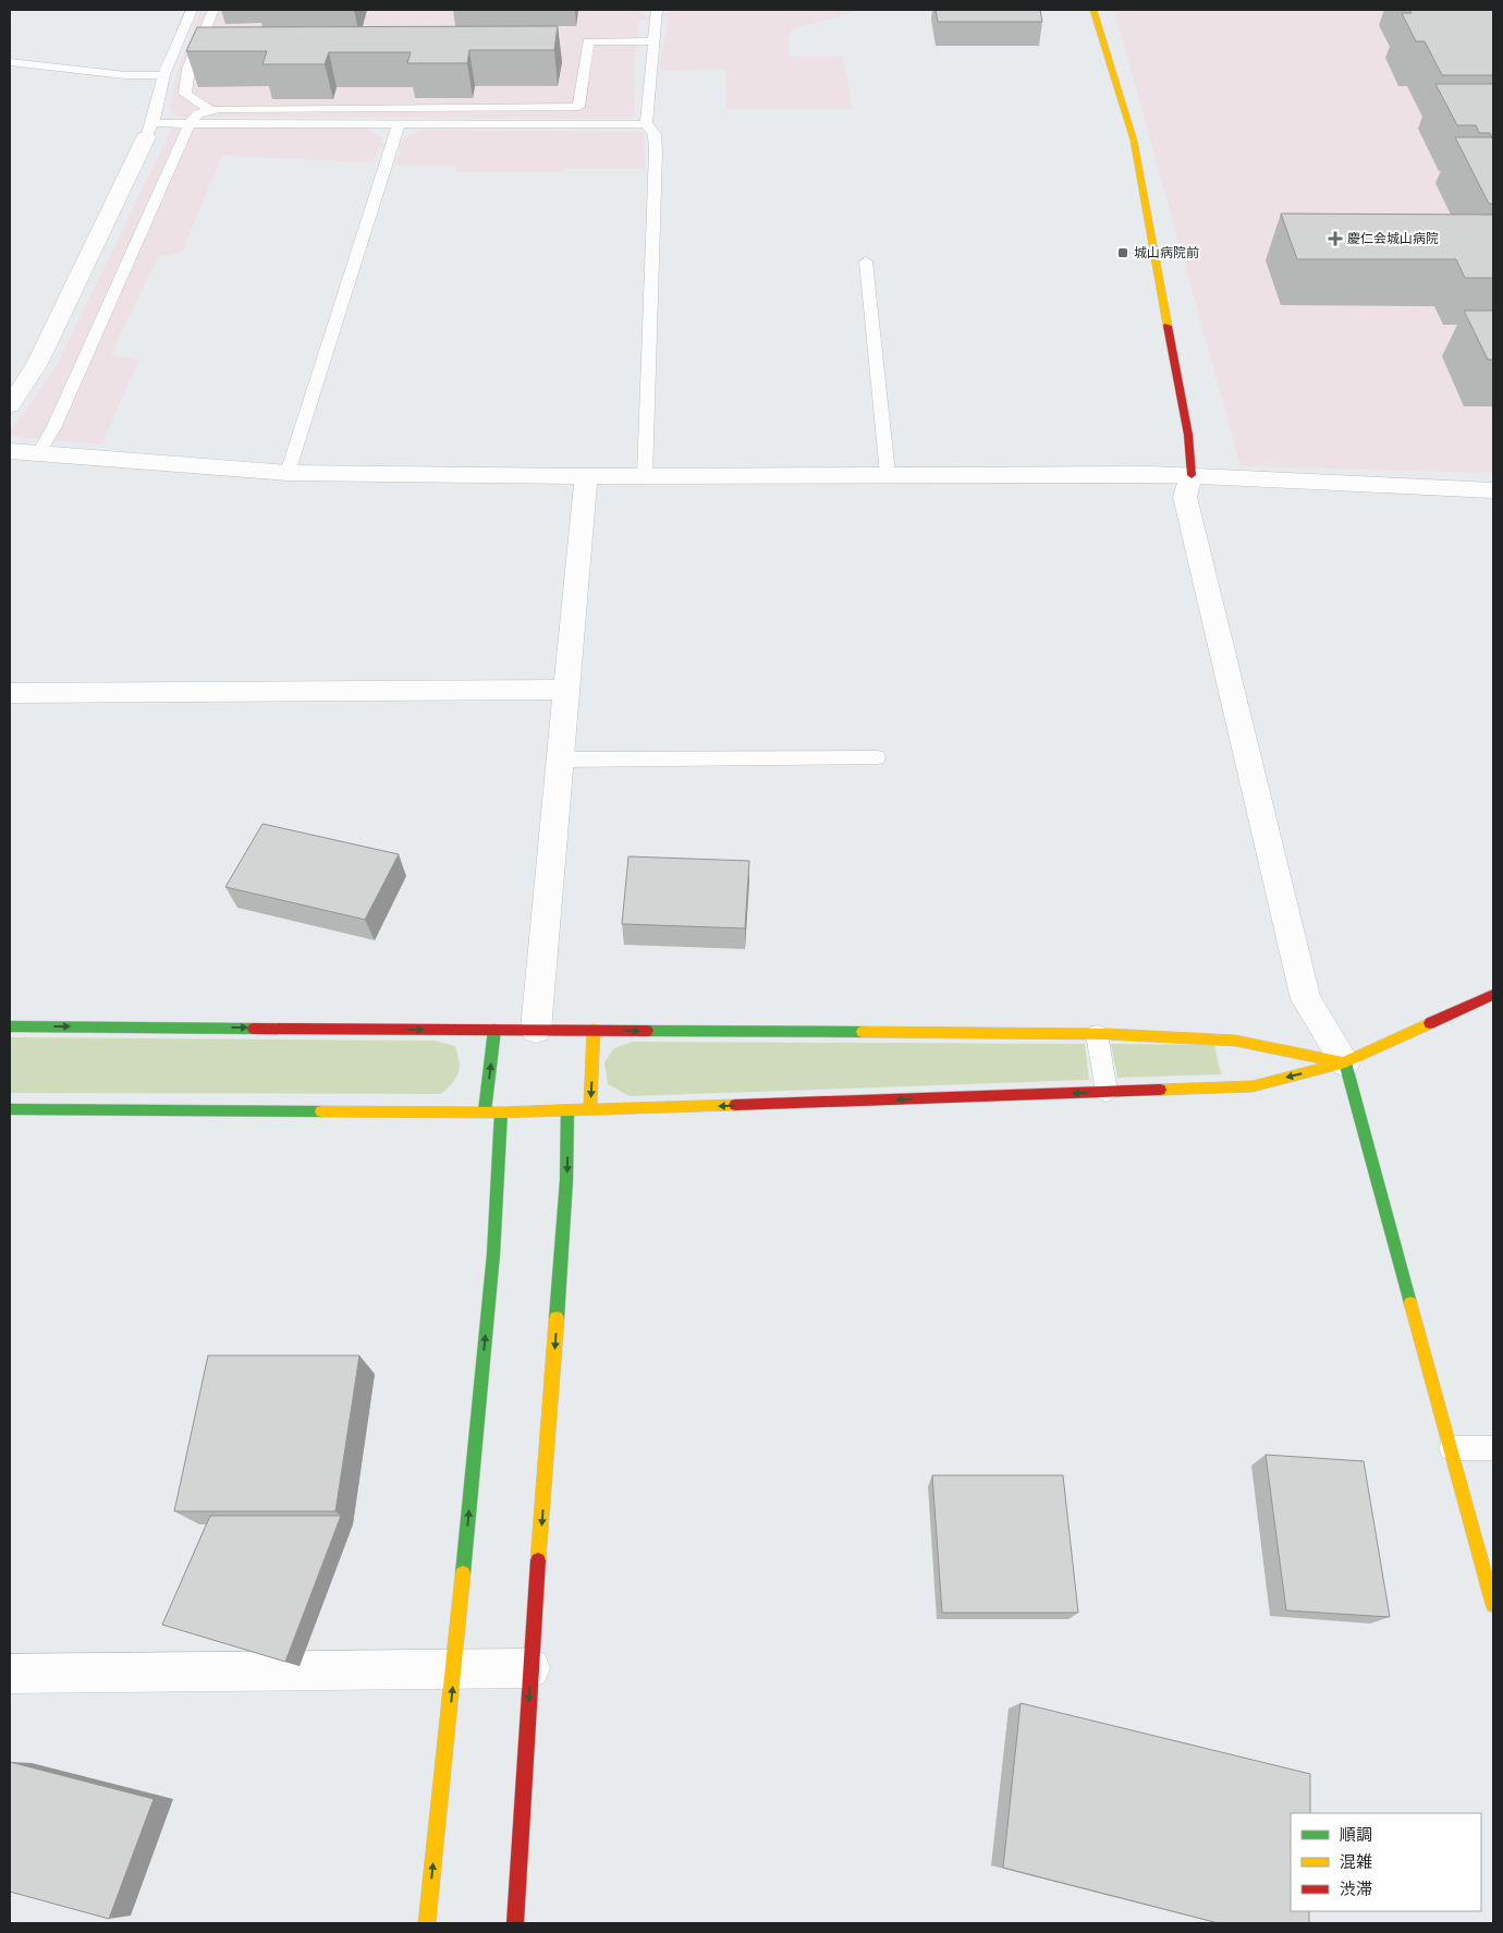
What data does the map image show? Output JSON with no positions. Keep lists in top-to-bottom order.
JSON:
{
  "places": {
    "health": ["慶仁会城山病院"],
    "transit": ["城山病院前"]
  },
  "legend": ["順調", "混雑", "渋滞"]
}
